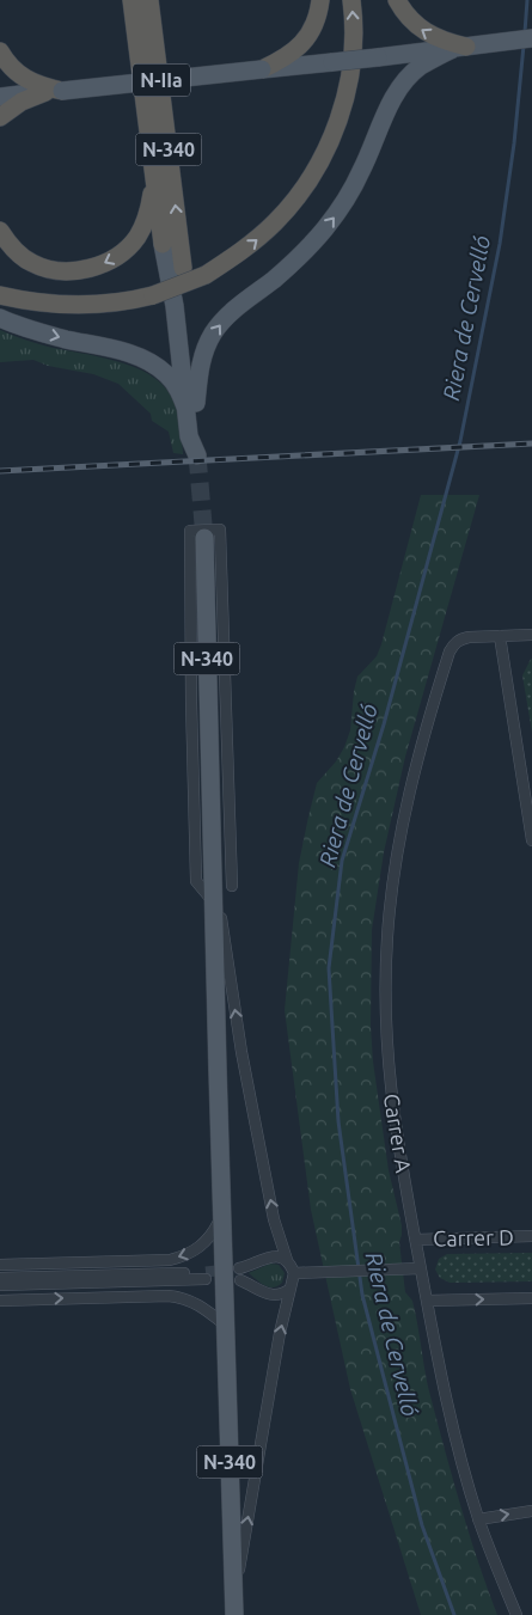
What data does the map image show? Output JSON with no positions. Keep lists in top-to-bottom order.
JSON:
{
  "streets": {
    "highway": ["N-340"],
    "main road": ["N-IIa"],
    "street": ["Carrer A", "Carrer D"]
  },
  "crossings": [
    ["Carrer A", "Carrer D"]
  ],
  "water": ["Riera de Cervelló"]
}
